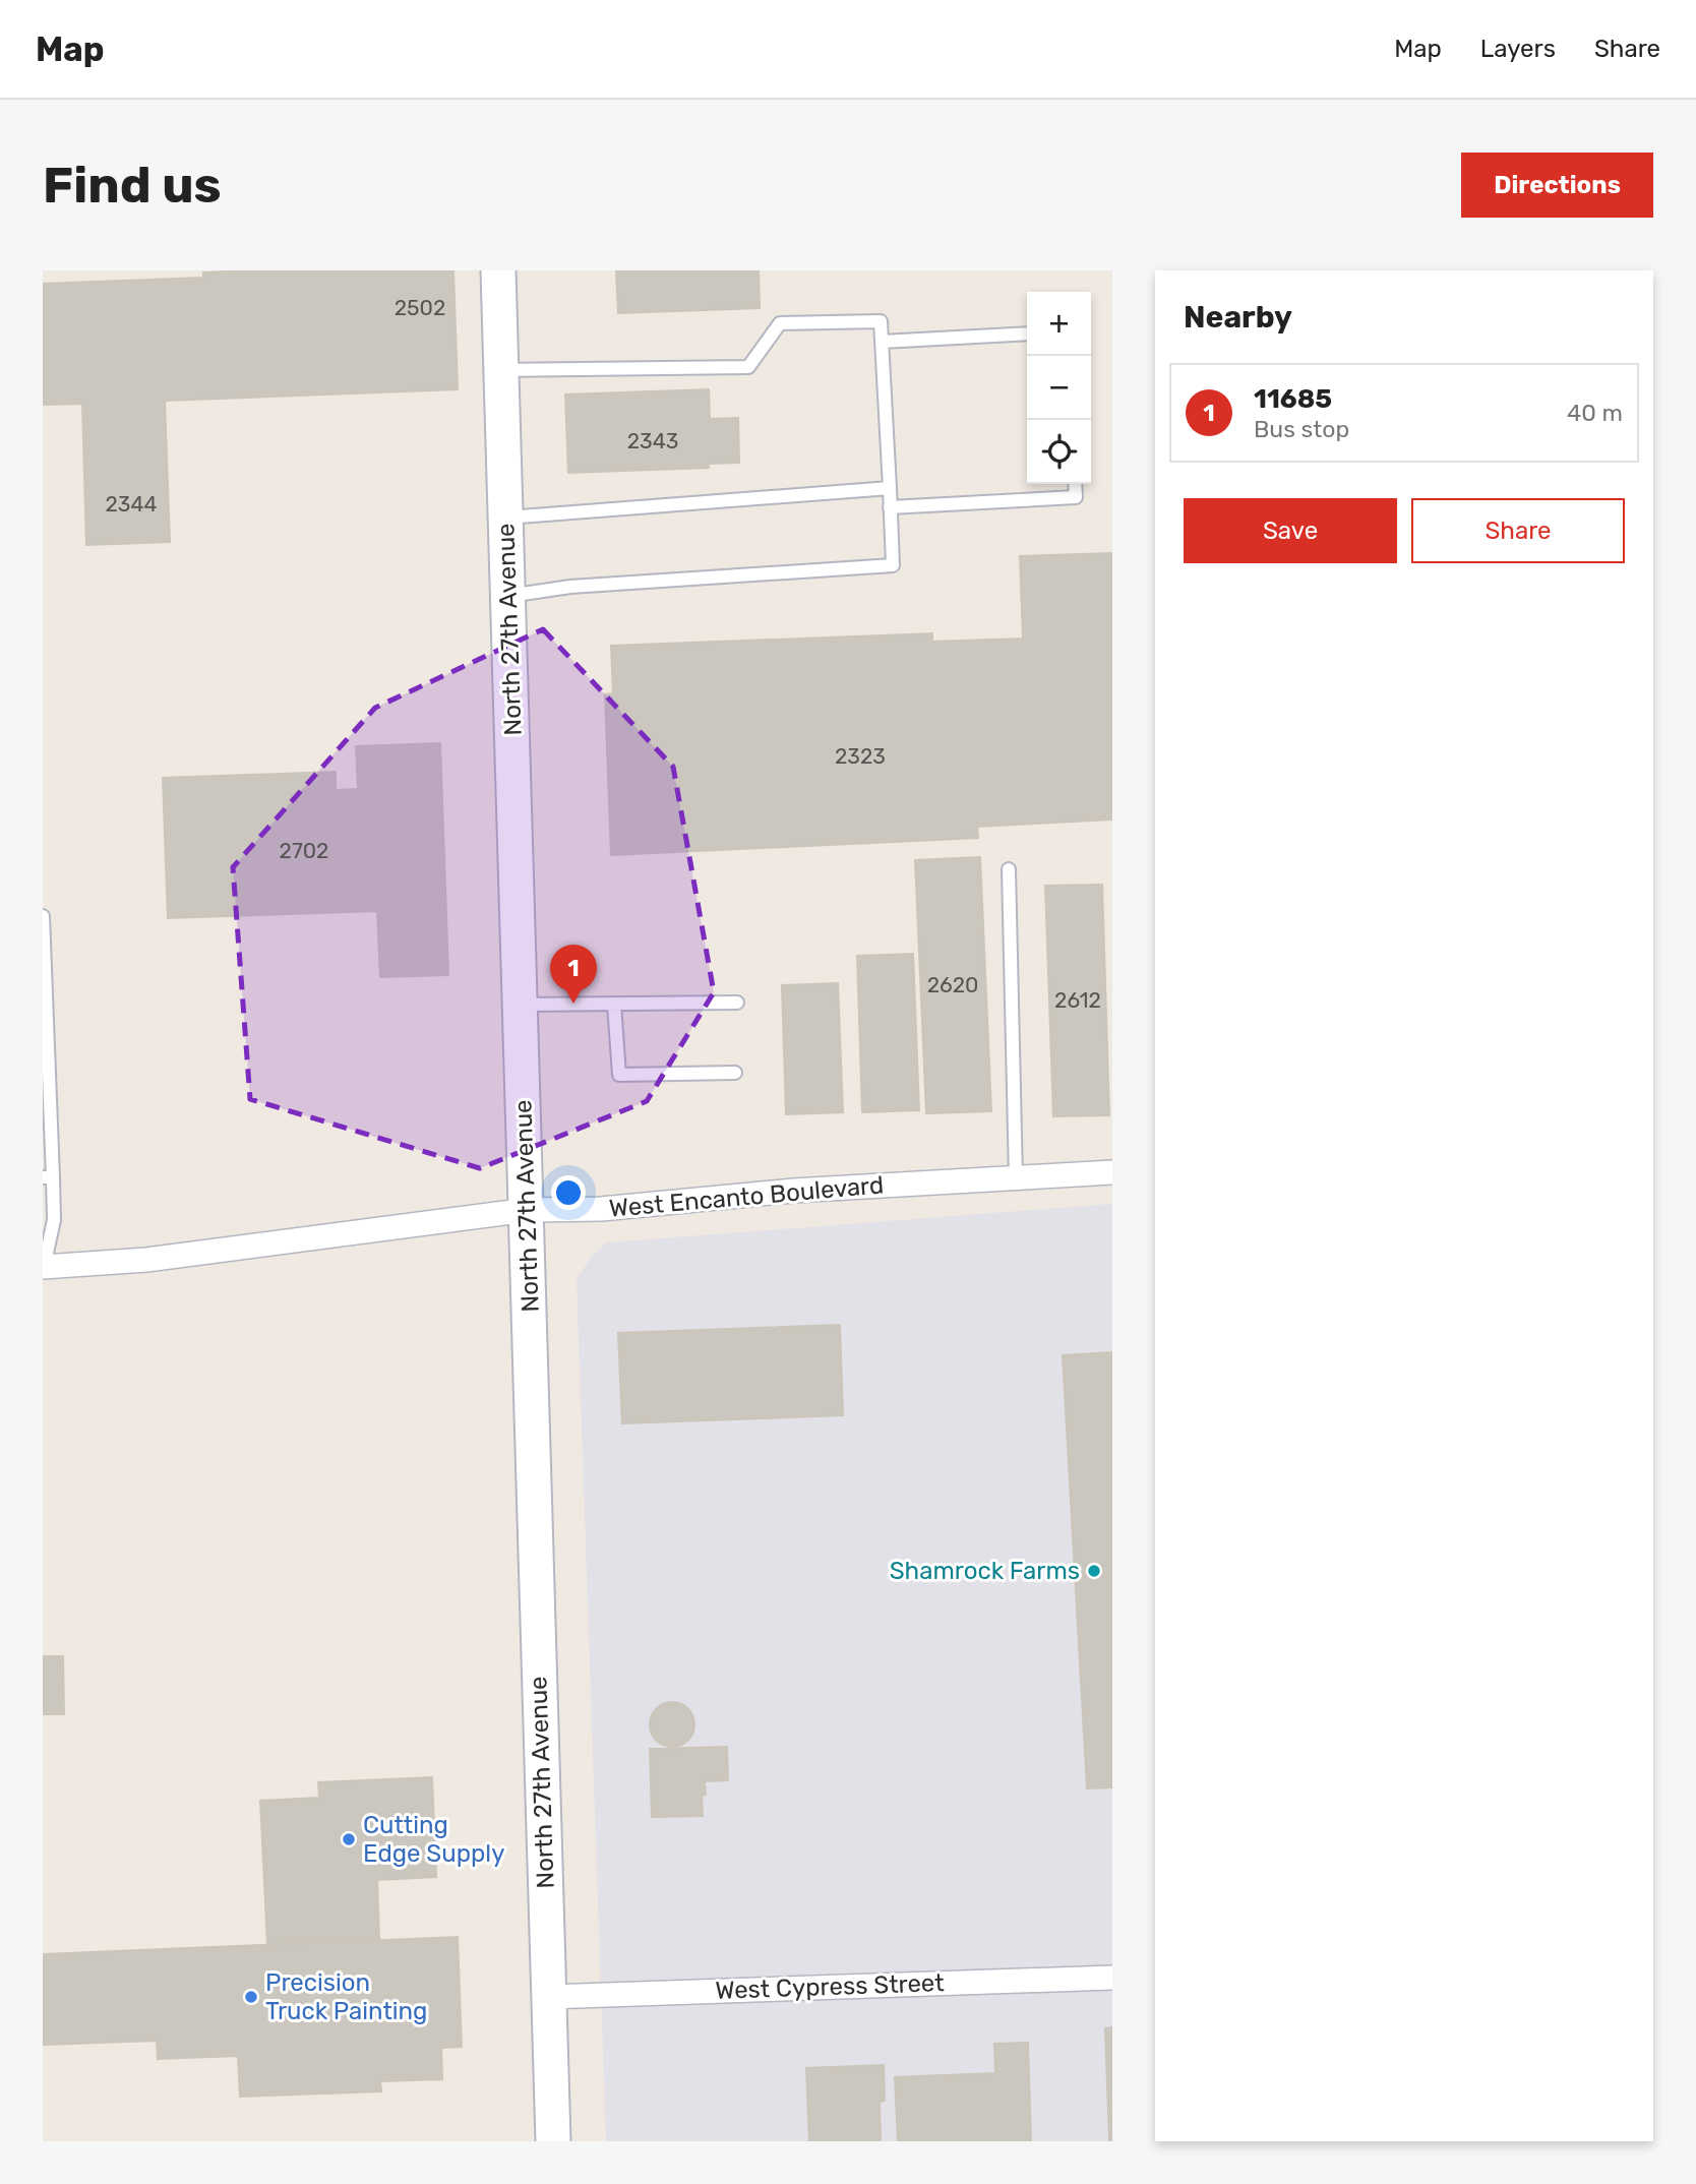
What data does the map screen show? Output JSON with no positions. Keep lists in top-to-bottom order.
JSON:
{
  "streets": {
    "main road": ["North 27th Avenue"],
    "street": ["West Encanto Boulevard", "West Cypress Street"]
  },
  "crossings": [
    ["North 27th Avenue", "West Encanto Boulevard"],
    ["North 27th Avenue", "West Cypress Street"]
  ],
  "places": ["Shamrock Farms", "Cutting Edge Supply", "Precision Truck Painting"],
  "house_numbers": [
    "2502",
    "2343",
    "2344",
    "2323",
    "2702",
    "2620",
    "2612"
  ],
  "page": {
    "header": "Map",
    "nav": ["Map", "Layers", "Share"],
    "buttons": [
      "Directions",
      ["Save", "Share"]
    ],
    "title": "Find us",
    "heading": "Nearby",
    "map_buttons": ["+", "−"],
    "list": [
      {
        "mark": "1",
        "name": "11685",
        "note": "Bus stop",
        "value": "40 m"
      }
    ],
    "pins": "1"
  }
}
